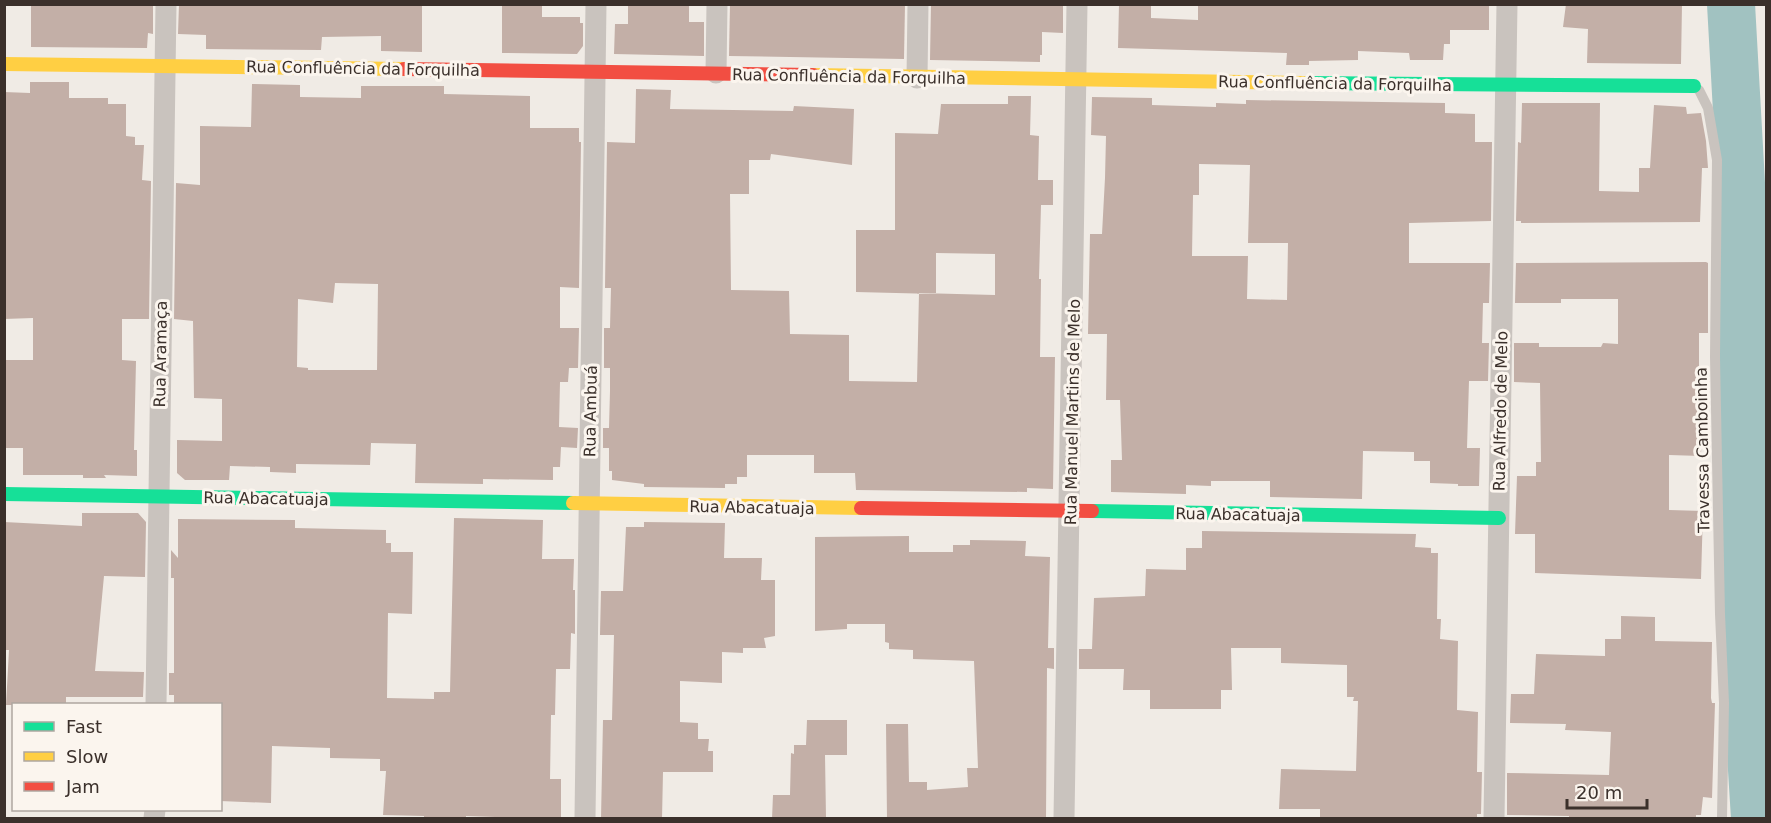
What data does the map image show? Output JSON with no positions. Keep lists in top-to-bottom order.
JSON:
{
  "streets": {
    "street": [
      "Rua Confluência da Forquilha",
      "Rua Aramaça",
      "Rua Ambuá",
      "Rua Alfredo de Melo",
      "Rua Manuel Martins de Melo",
      "Rua Abacatuaja"
    ],
    "lane": ["Travessa Camboinha"]
  },
  "crossings": [
    ["Rua Confluência da Forquilha", "Rua Aramaça"],
    ["Rua Confluência da Forquilha", "Rua Ambuá"],
    ["Rua Confluência da Forquilha", "Rua Alfredo de Melo"],
    ["Rua Confluência da Forquilha", "Rua Manuel Martins de Melo"],
    ["Rua Confluência da Forquilha", "Travessa Camboinha"],
    ["Rua Aramaça", "Rua Abacatuaja"],
    ["Rua Ambuá", "Rua Abacatuaja"],
    ["Rua Alfredo de Melo", "Rua Abacatuaja"],
    ["Rua Manuel Martins de Melo", "Rua Abacatuaja"]
  ],
  "legend": ["Fast", "Slow", "Jam"],
  "scale_bar": "20 m"
}
